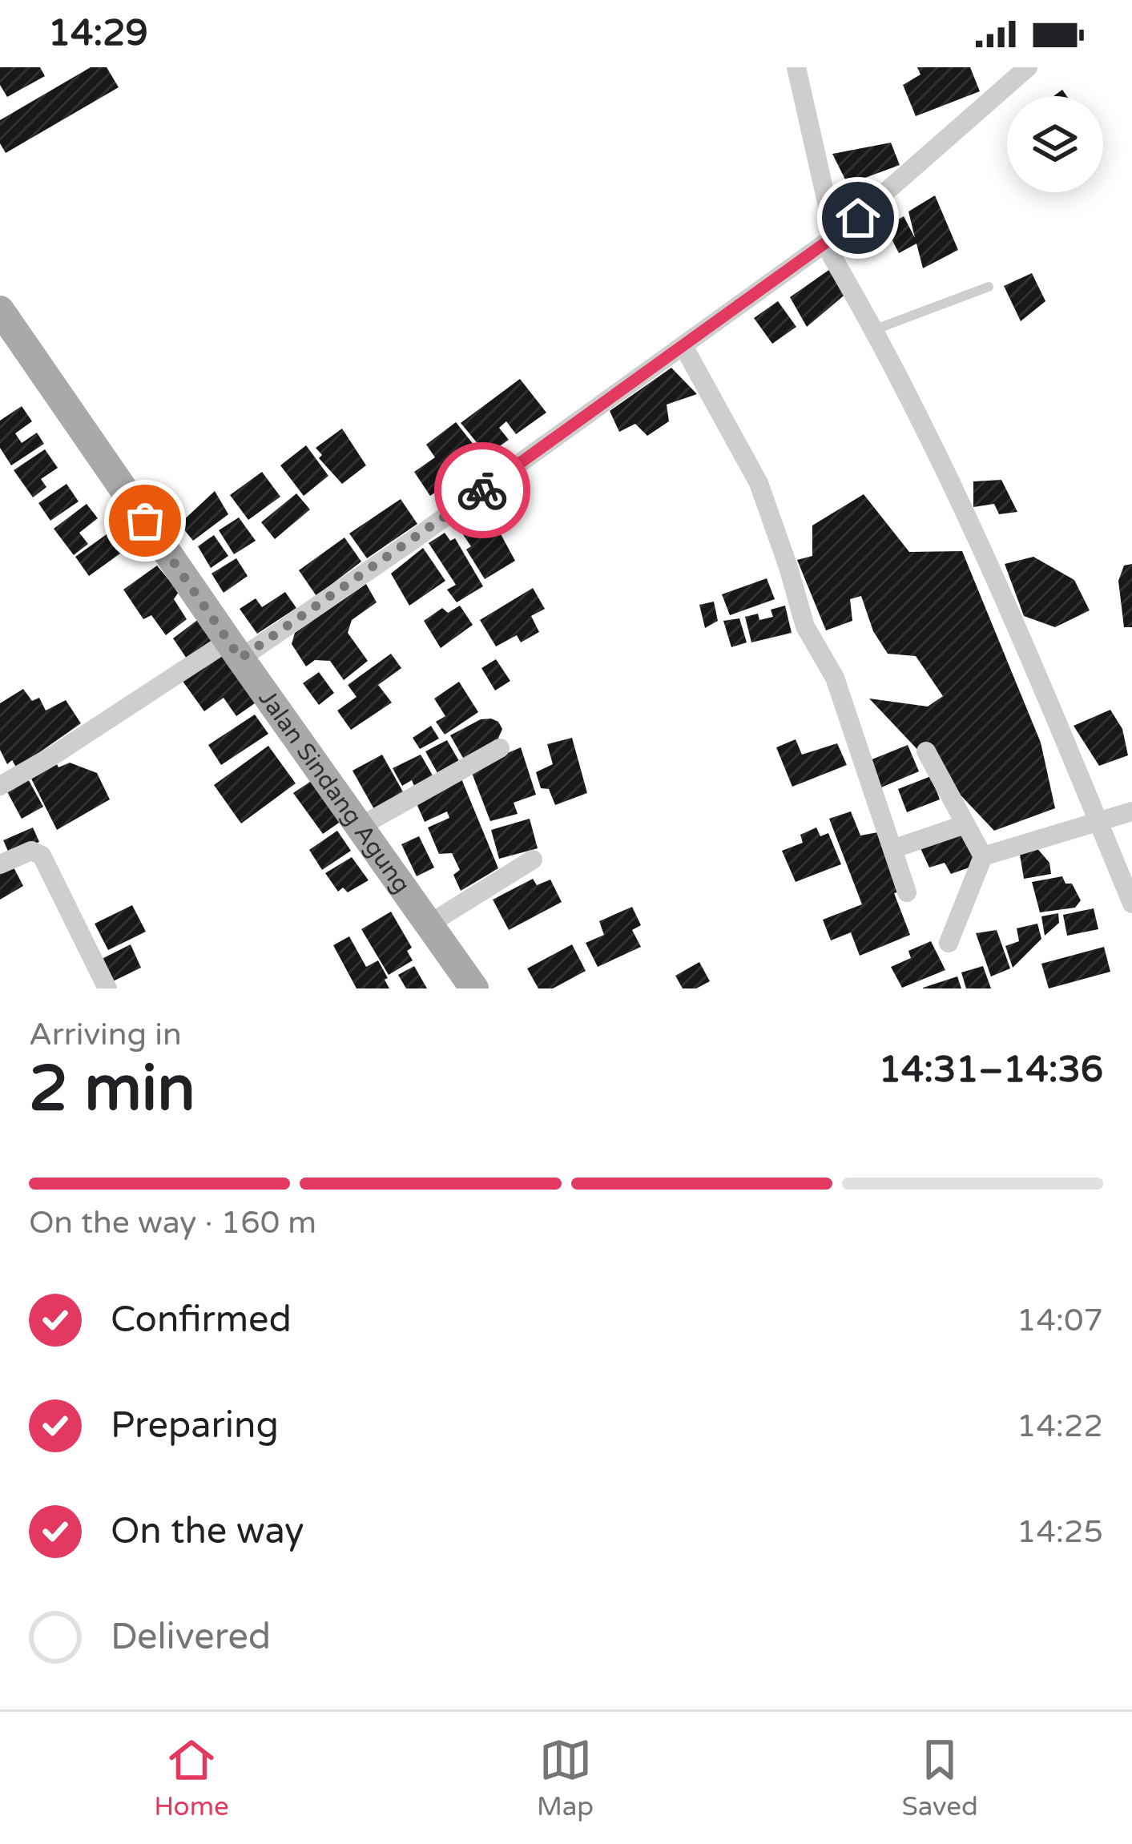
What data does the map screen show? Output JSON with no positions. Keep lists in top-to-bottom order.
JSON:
{
  "streets": {
    "main road": ["Jalan Sindang Agung"]
  },
  "page": {
    "status": "14:29",
    "heading": ["2 min", "Arriving in", "14:31–14:36"],
    "bar": "On the way · 160 m",
    "list": [
      ["Confirmed", "14:07"],
      ["Preparing", "14:22"],
      ["On the way", "14:25"],
      "Delivered"
    ],
    "tabs": ["Home", "Map", "Saved"]
  }
}
